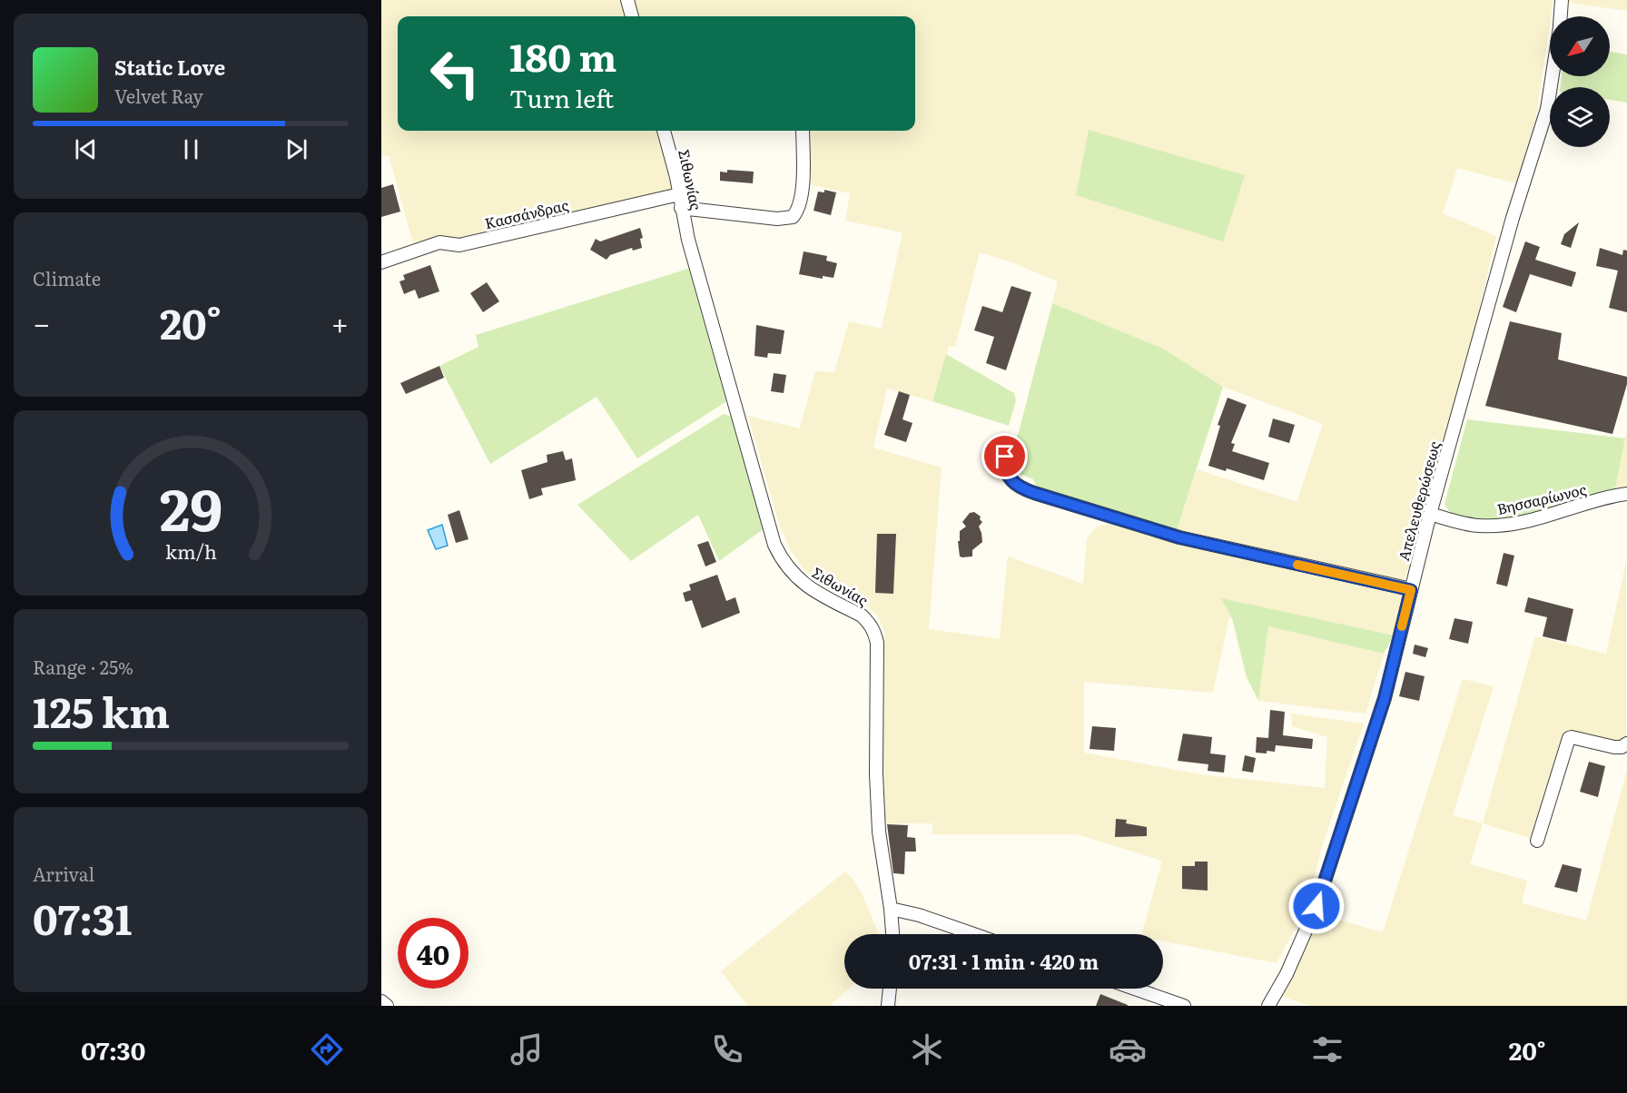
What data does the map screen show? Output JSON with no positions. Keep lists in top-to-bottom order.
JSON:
{
  "streets": {
    "street": [
      "Σιθωνίας",
      "Κασσάνδρας",
      "Βησσαρίωνος",
      "Απελευθερώσεως"
    ]
  },
  "crossings": [
    ["Σιθωνίας", "Κασσάνδρας"],
    ["Βησσαρίωνος", "Απελευθερώσεως"]
  ],
  "north": "bottom left",
  "page": {
    "turn": ["180 m", "Turn left"],
    "song": ["Static Love", "Velvet Ray"],
    "tile": [
      "Climate",
      ["Range · 25%", "125 km"],
      ["Arrival", "07:31"]
    ],
    "heat": ["−", "20°", "+"],
    "limit": "40",
    "trip": "07:31 · 1 min · 420 m",
    "tabs": ["07:30", "20°"],
    "gauge": ["29", "km/h"]
  }
}
